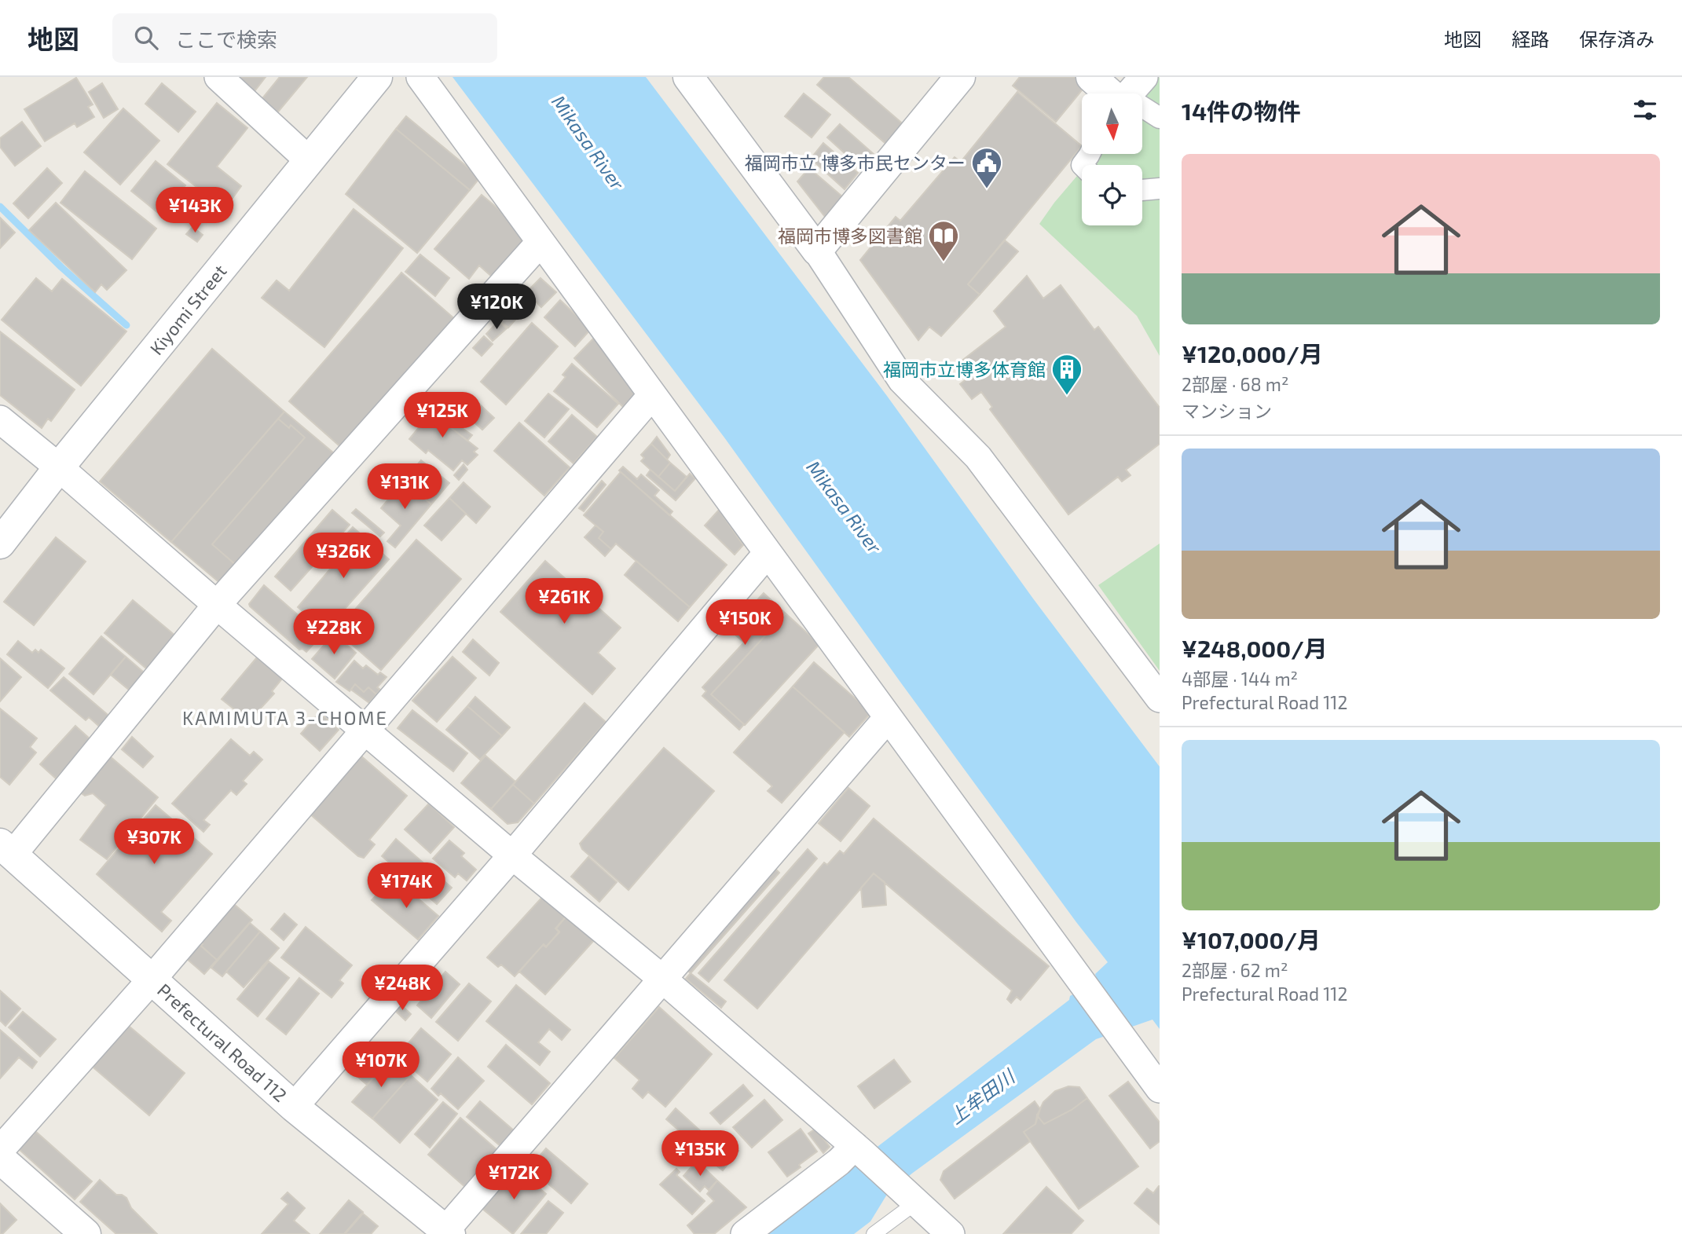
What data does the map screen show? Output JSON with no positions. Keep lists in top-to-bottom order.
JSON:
{
  "streets": {
    "street": ["Kiyomi Street", "Prefectural Road 112"]
  },
  "districts": ["KAMIMUTA 3-CHOME"],
  "water": ["Mikasa River", "上牟田川"],
  "places": {
    "public building": ["福岡市立 博多市民センター"],
    "library": ["福岡市博多図書館"],
    "building": ["福岡市立博多体育館"]
  },
  "north": "bottom",
  "page": {
    "header": "地図",
    "search": "ここで検索",
    "nav": ["地図", "経路", "保存済み"],
    "heading": "14件の物件",
    "list": [
      {
        "name": "¥120,000/月",
        "note": "2部屋 · 68 m² · マンション"
      },
      {
        "name": "¥248,000/月",
        "note": "4部屋 · 144 m² · Prefectural Road 112"
      },
      {
        "name": "¥107,000/月",
        "note": "2部屋 · 62 m² · Prefectural Road 112"
      }
    ],
    "price": [
      "¥143K",
      "¥120K",
      "¥125K",
      "¥131K",
      "¥326K",
      "¥261K",
      "¥150K",
      "¥228K",
      "¥307K",
      "¥174K",
      "¥248K",
      "¥107K",
      "¥135K",
      "¥172K"
    ]
  }
}
